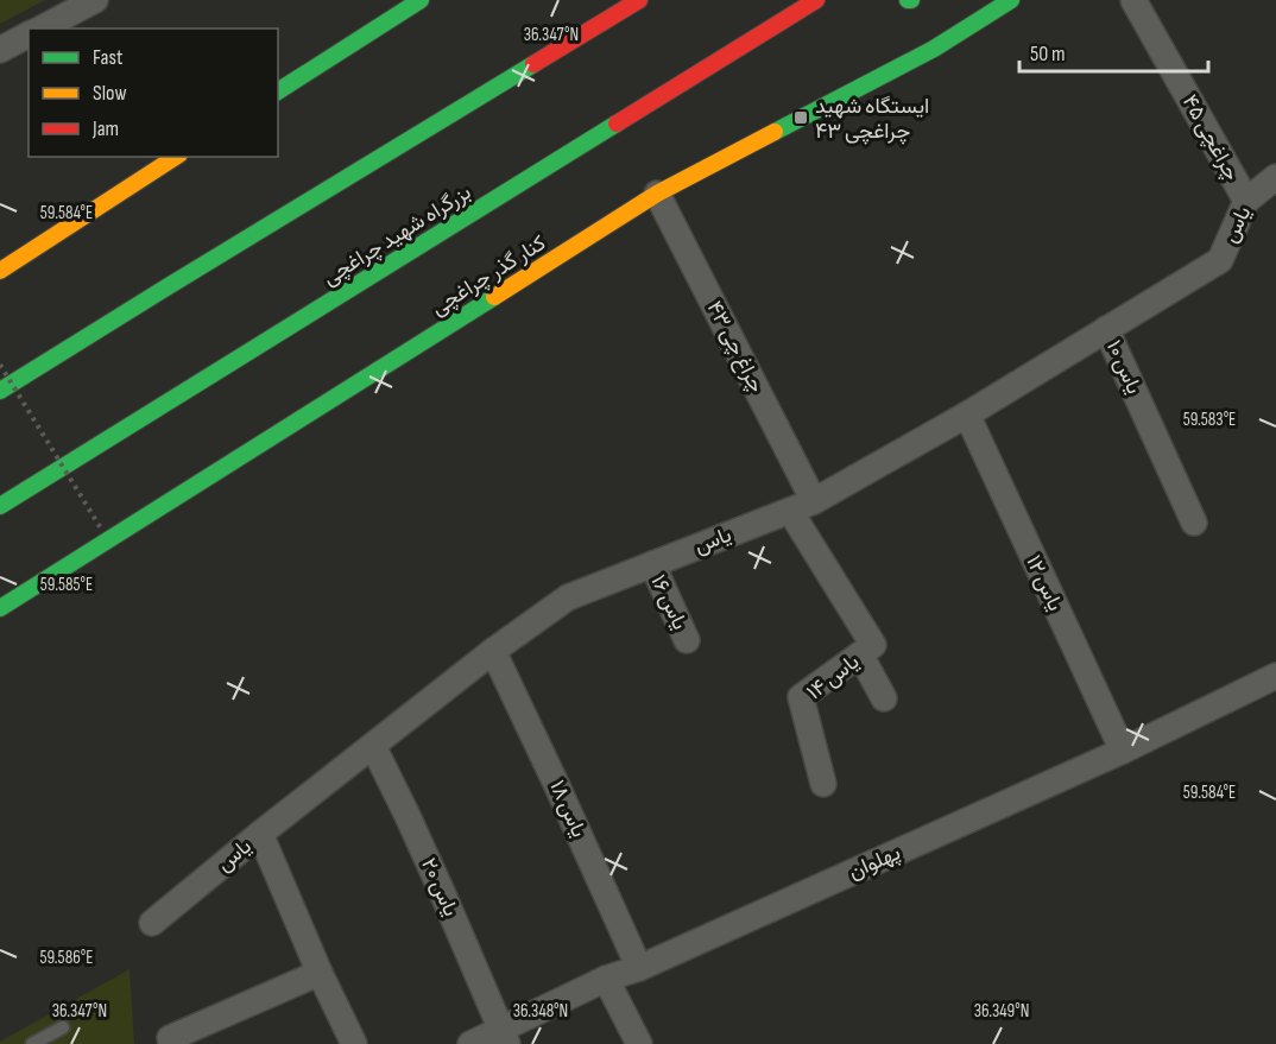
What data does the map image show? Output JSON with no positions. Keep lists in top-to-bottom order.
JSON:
{
  "streets": {
    "main road": ["بزرگراه شهید چراغچی", "کنار گذر چراغچی"],
    "street": [
      "چراغچی ۴۵",
      "یاس",
      "چراغ چی ۴۳",
      "یاس ۱۰",
      "یاس ۱۲",
      "یاس ۱۶",
      "یاس ۱۴",
      "یاس ۱۸",
      "پهلوان",
      "یاس ۲۰"
    ]
  },
  "crossings": [
    ["چراغچی ۴۵", "یاس"],
    ["یاس", "چراغ چی ۴۳"],
    ["یاس", "یاس ۱۰"],
    ["یاس", "یاس ۱۲"],
    ["یاس", "یاس ۱۶"],
    ["یاس", "یاس ۱۴"],
    ["یاس", "یاس ۱۸"],
    ["یاس", "یاس ۲۰"],
    ["کنار گذر چراغچی", "چراغ چی ۴۳"],
    ["یاس ۱۲", "پهلوان"],
    ["یاس ۱۸", "پهلوان"],
    ["پهلوان", "یاس ۲۰"]
  ],
  "places": {
    "transit": ["ایستگاه شهید چراغچی ۴۳"]
  },
  "legend": ["Fast", "Slow", "Jam"],
  "scale_bar": "50 m",
  "coordinates": [
    "36.347°N",
    "59.584°E",
    "59.583°E",
    "59.585°E",
    "59.586°E",
    "36.348°N",
    "36.349°N"
  ]
}
